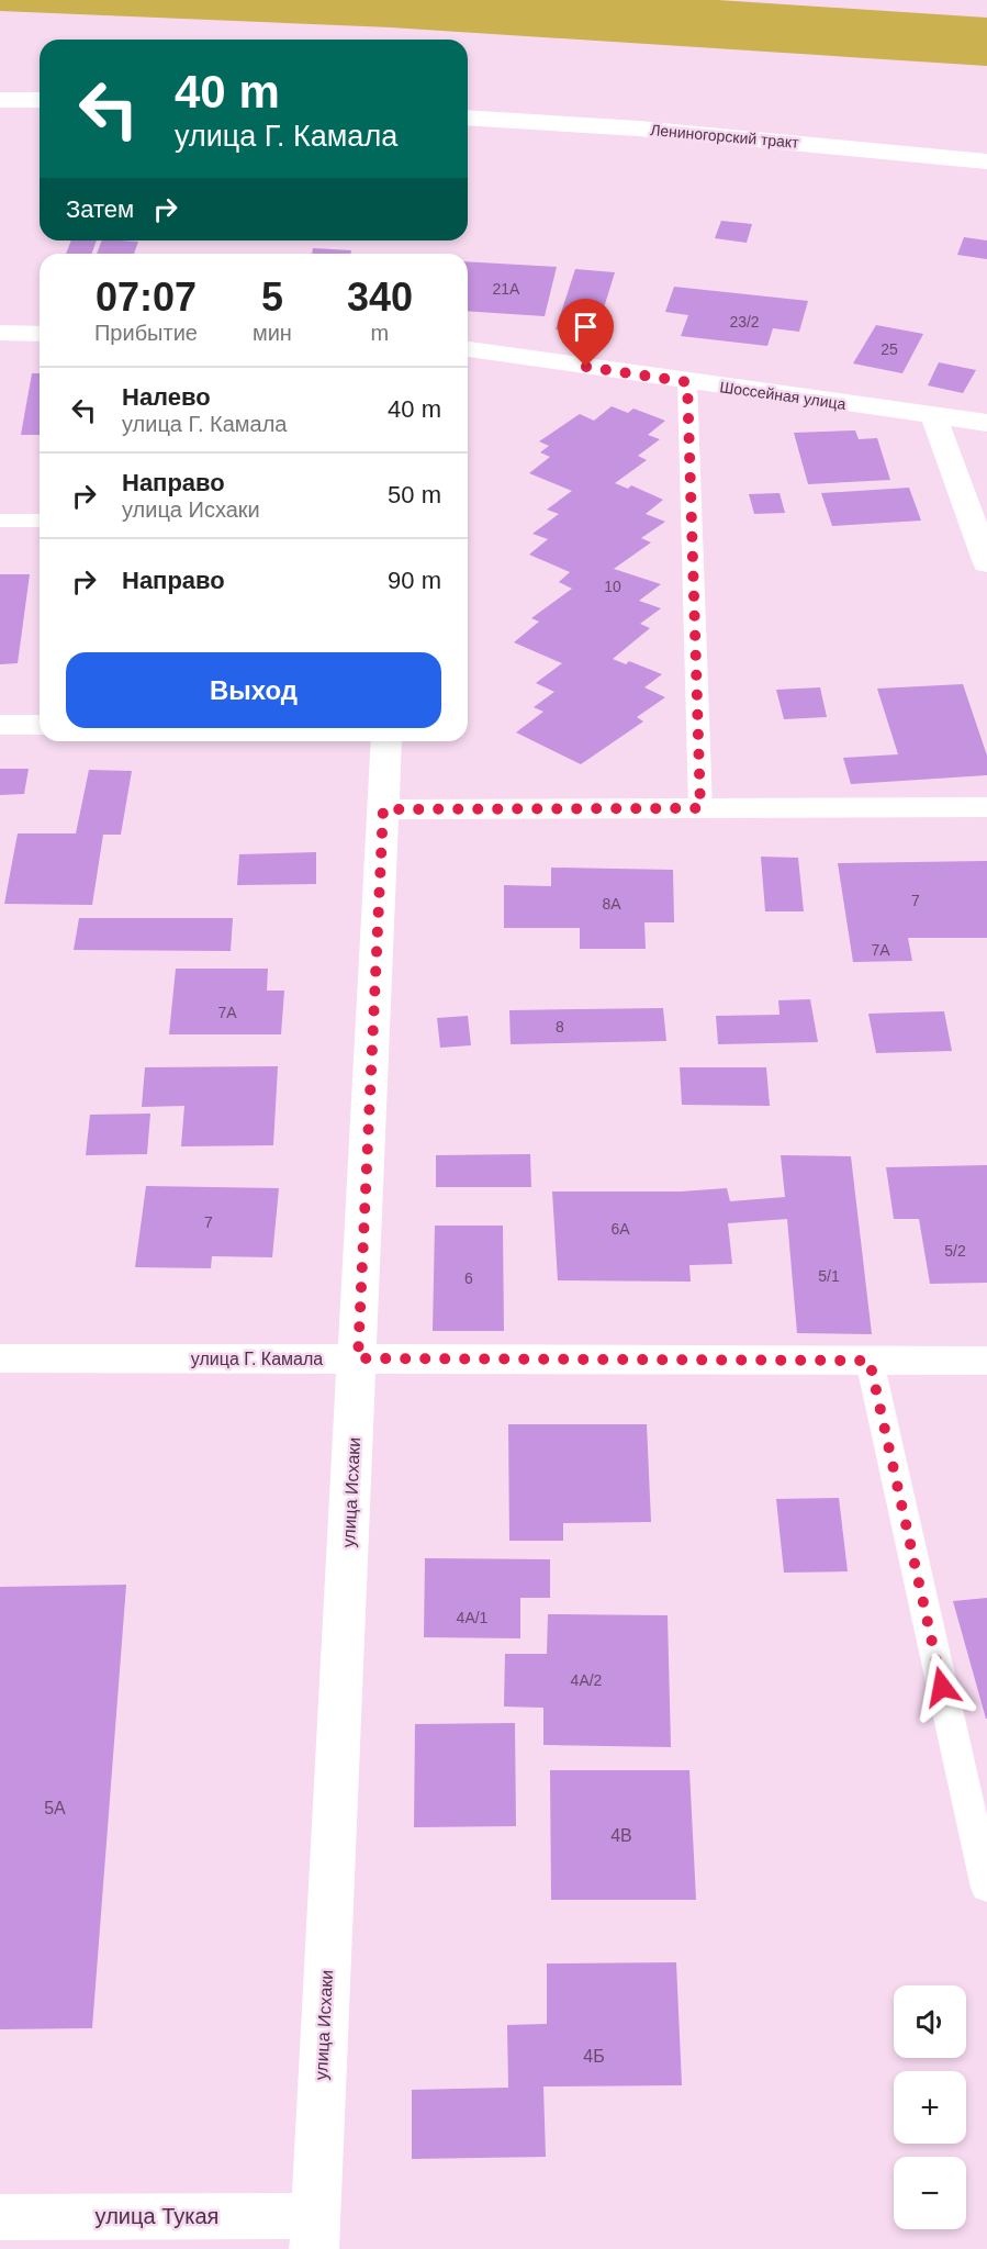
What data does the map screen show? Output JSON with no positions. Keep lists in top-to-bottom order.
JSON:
{
  "streets": {
    "street": [
      "Лениногорский тракт",
      "Шоссейная улица",
      "улица Г. Камала",
      "улица Исхаки",
      "улица Тукая"
    ]
  },
  "crossings": [
    ["улица Г. Камала", "улица Исхаки"],
    ["улица Исхаки", "улица Тукая"]
  ],
  "house_numbers": [
    "21А",
    "23/2",
    "25",
    "10",
    "7",
    "8А",
    "7А",
    "7А",
    "8",
    "7",
    "6А",
    "5/2",
    "5/1",
    "6",
    "4А/1",
    "4А/2",
    "5А",
    "4В",
    "4Б"
  ],
  "page": {
    "turn": ["40 m", "улица Г. Камала"],
    "then": "Затем",
    "eta": [
      "07:07",
      "Прибытие",
      "5",
      "мин",
      "340",
      "m"
    ],
    "list": [
      {
        "name": "Налево",
        "note": "улица Г. Камала",
        "value": "40 m"
      },
      {
        "name": "Направо",
        "note": "улица Исхаки",
        "value": "50 m"
      },
      {
        "name": "Направо",
        "value": "90 m"
      }
    ],
    "buttons": "Выход",
    "map_buttons": ["+", "−"]
  }
}
